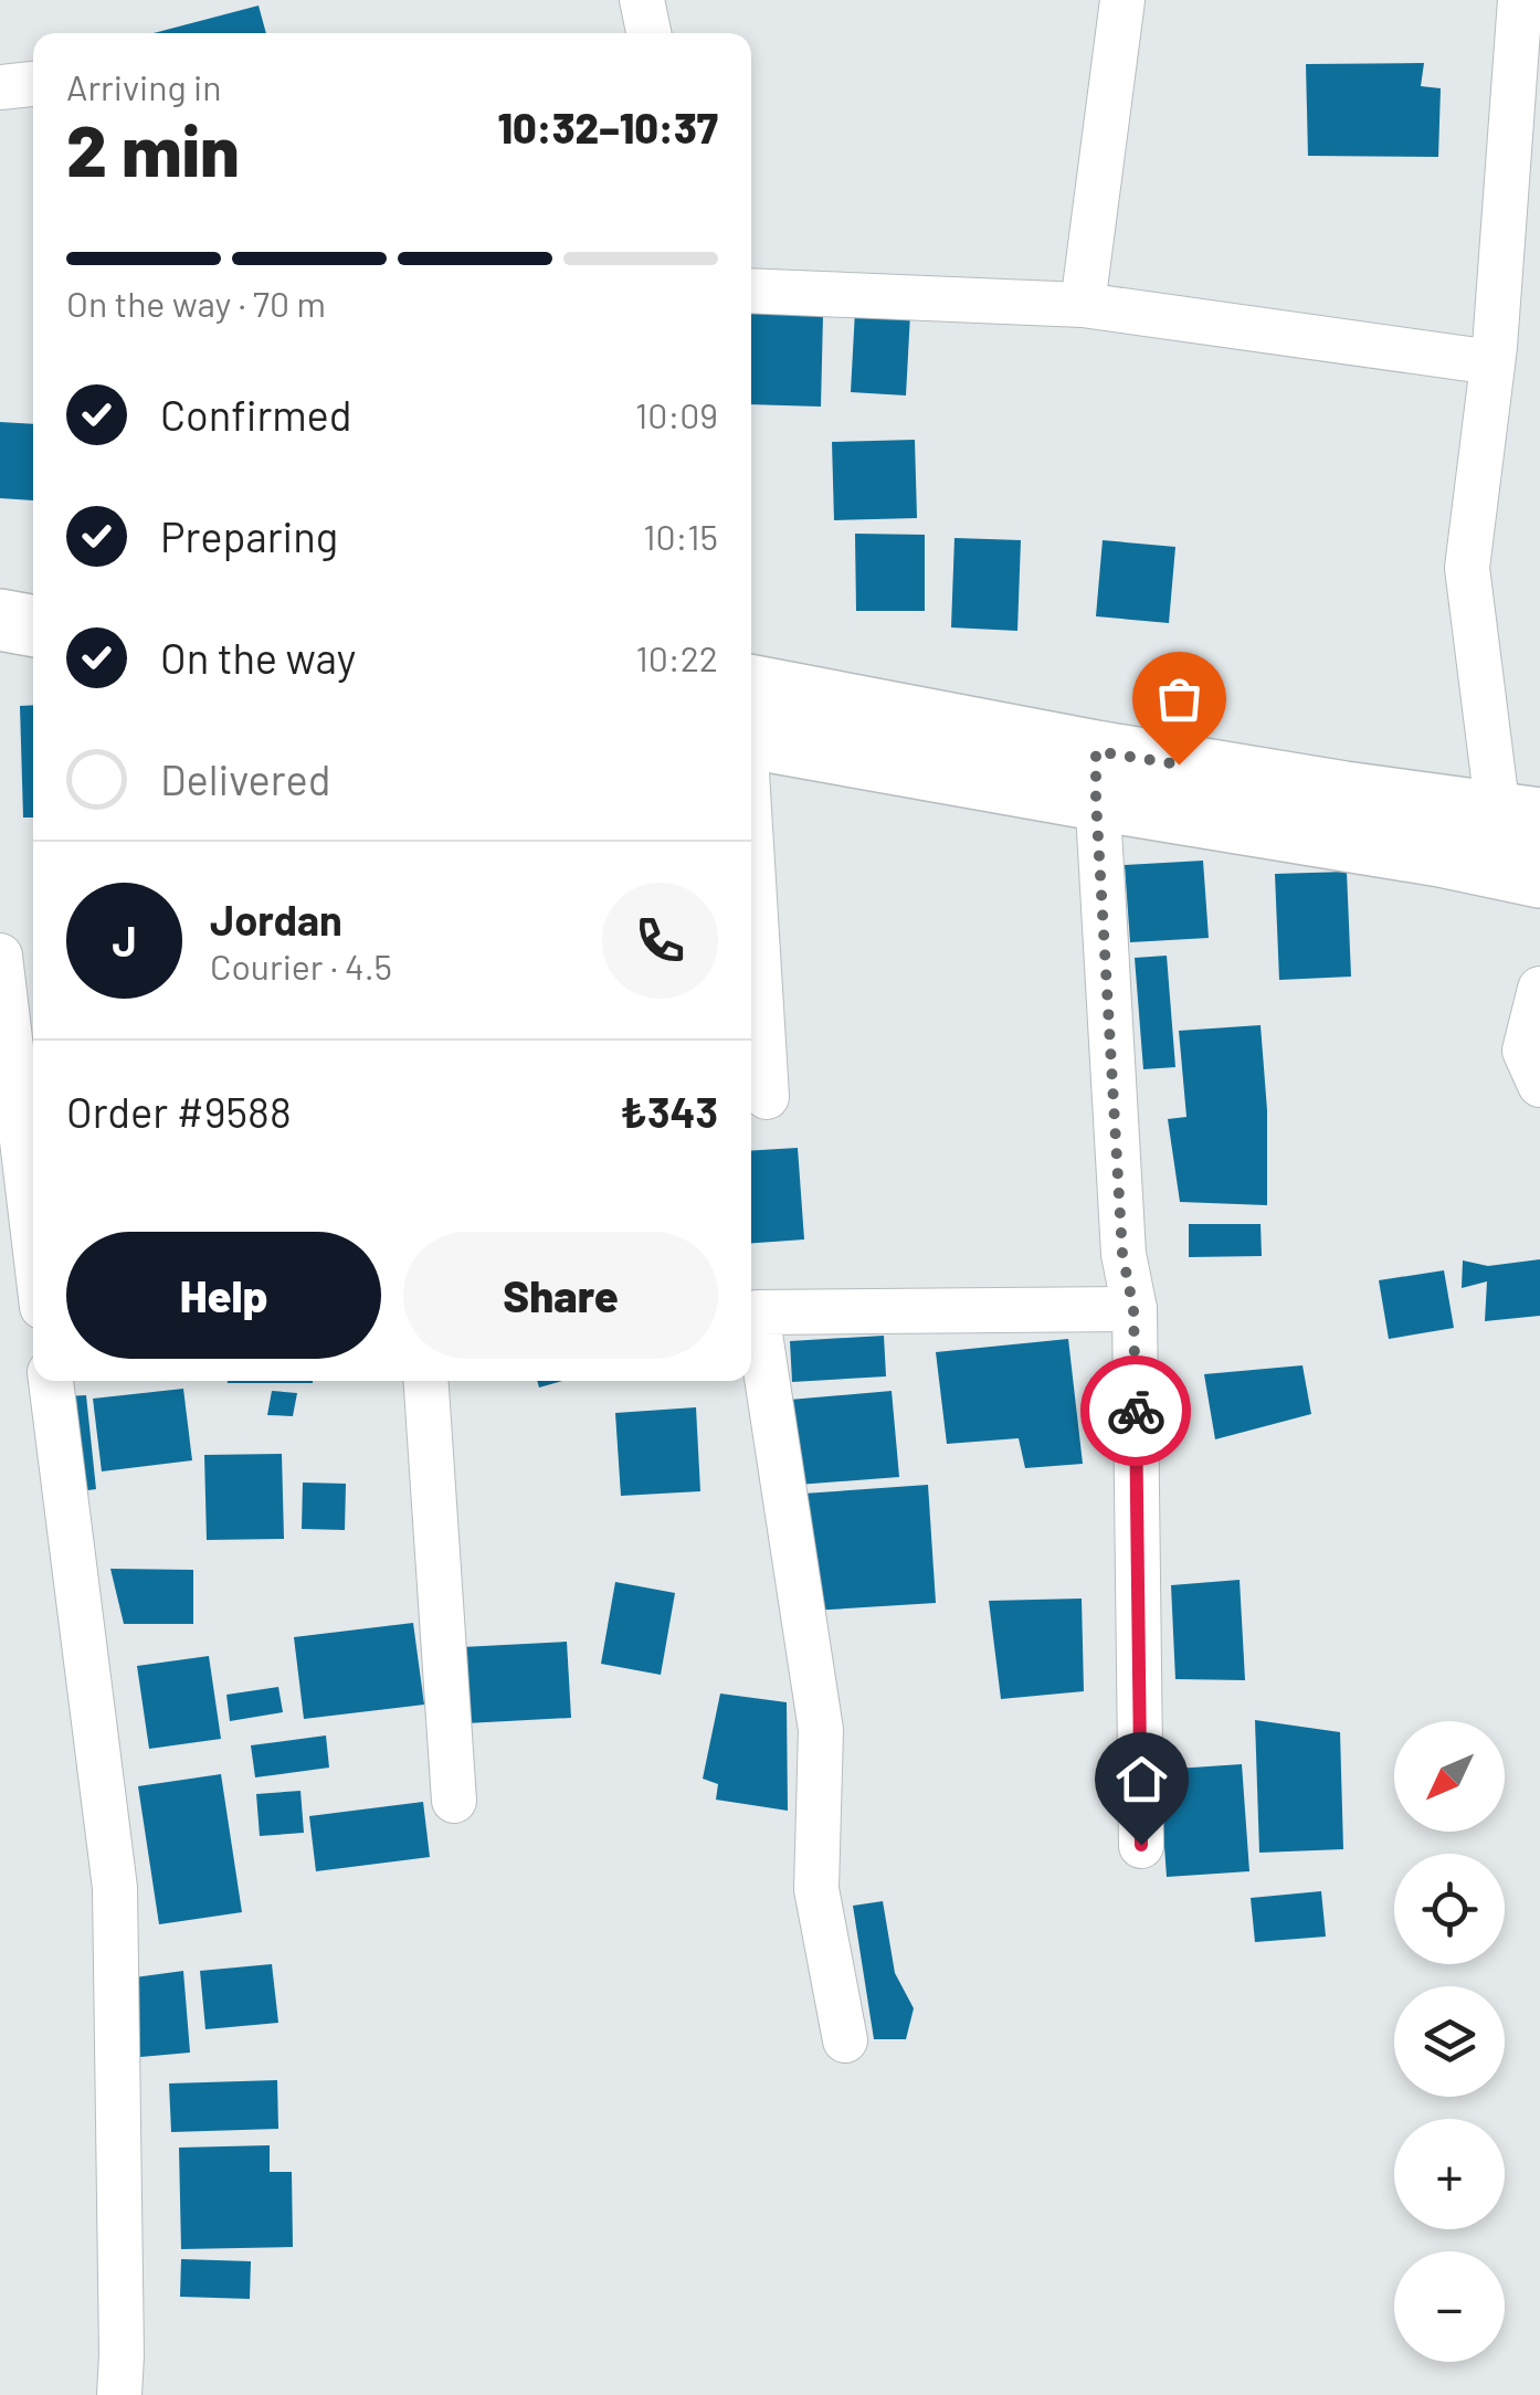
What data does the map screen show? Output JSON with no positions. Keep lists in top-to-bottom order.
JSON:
{
  "north": "bottom left",
  "page": {
    "heading": ["2 min", "Arriving in", "10:32–10:37"],
    "panel": [
      "Jordan",
      "Courier · 4.5",
      "Order #9588",
      "₺343"
    ],
    "bar": "On the way · 70 m",
    "list": [
      ["Confirmed", "10:09"],
      ["Preparing", "10:15"],
      ["On the way", "10:22"],
      "Delivered"
    ],
    "round": "J",
    "buttons": ["Help", "Share"],
    "map_buttons": ["+", "−"]
  }
}
